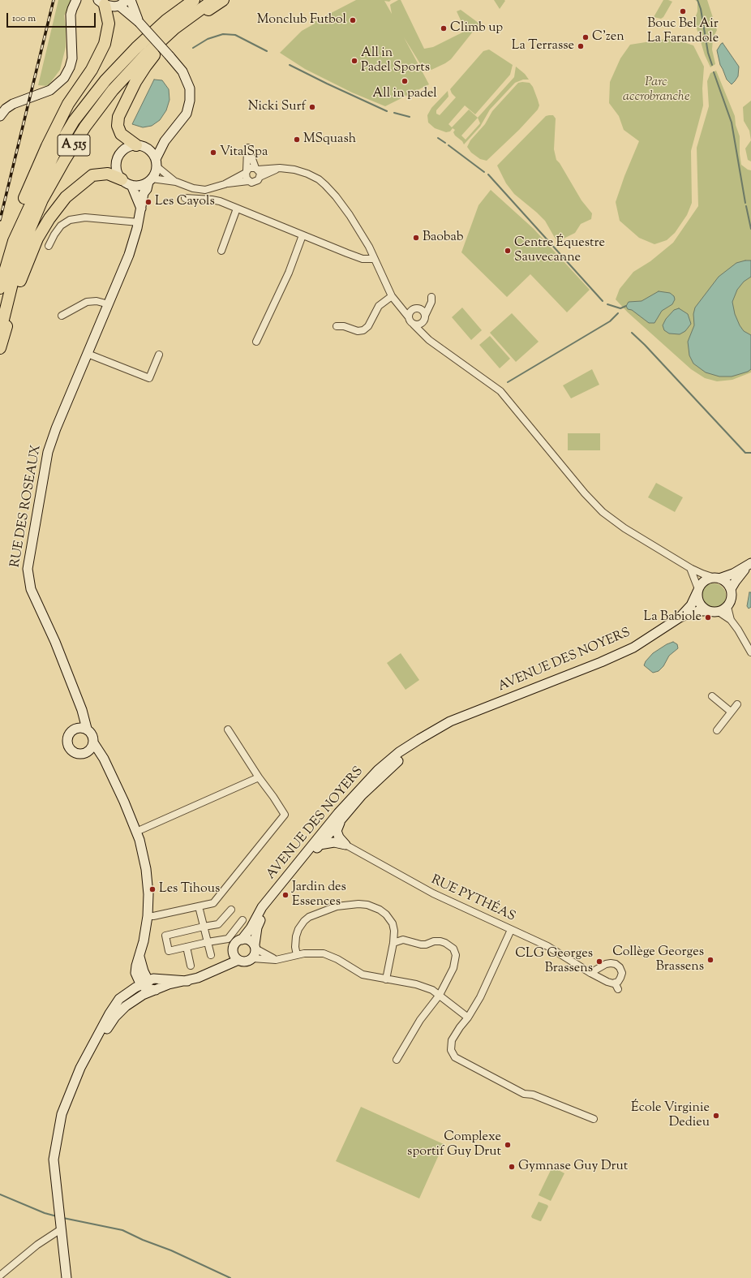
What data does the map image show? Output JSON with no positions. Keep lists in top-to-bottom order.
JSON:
{
  "streets": {
    "highway": ["A 515"],
    "main road": ["RUE DES ROSEAUX", "AVENUE DES NOYERS"],
    "street": ["RUE PYTHÉAS"]
  },
  "parks": ["Parc accrobranche"],
  "places": [
    "Bouc Bel Air La Farandole",
    "Monclub Futbol",
    "Climb up",
    "C'zen",
    "La Terrasse",
    "All in Padel Sports",
    "All in padel",
    "Nicki Surf",
    "MSquash",
    "VitalSpa",
    "Les Cayols",
    "Baobab",
    "Centre Équestre Sauvecanne",
    "La Babiole",
    "Les Tihous",
    "Jardin des Essences",
    "Collège Georges Brassens",
    "CLG Georges Brassens",
    "École Virginie Dedieu",
    "Complexe sportif Guy Drut",
    "Gymnase Guy Drut"
  ],
  "scale_bar": "100 m"
}
